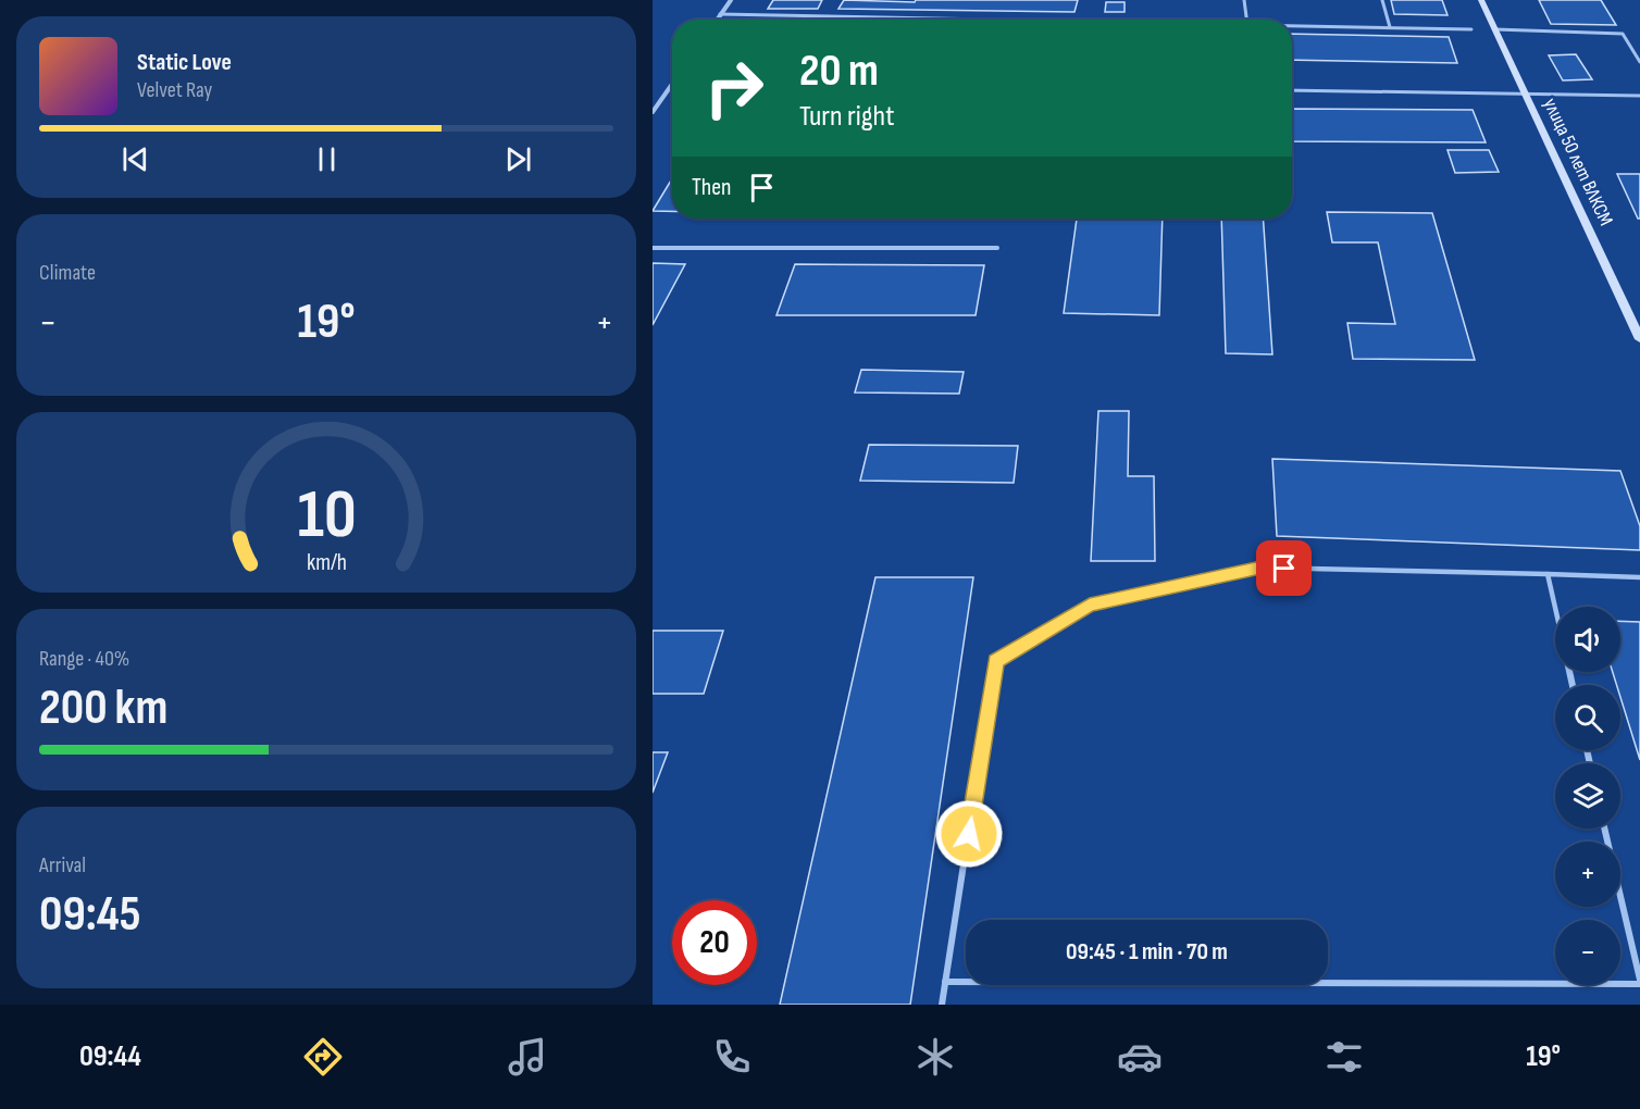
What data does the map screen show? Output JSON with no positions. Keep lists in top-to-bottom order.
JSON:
{
  "streets": {
    "main road": ["улица 50 лет ВЛКСМ"]
  },
  "page": {
    "turn": ["20 m", "Turn right"],
    "song": ["Static Love", "Velvet Ray"],
    "then": "Then",
    "tile": [
      "Climate",
      ["Range · 40%", "200 km"],
      ["Arrival", "09:45"]
    ],
    "heat": ["−", "19°", "+"],
    "map_buttons": ["+", "−"],
    "limit": "20",
    "trip": "09:45 · 1 min · 70 m",
    "tabs": ["09:44", "19°"],
    "gauge": ["10", "km/h"]
  }
}
